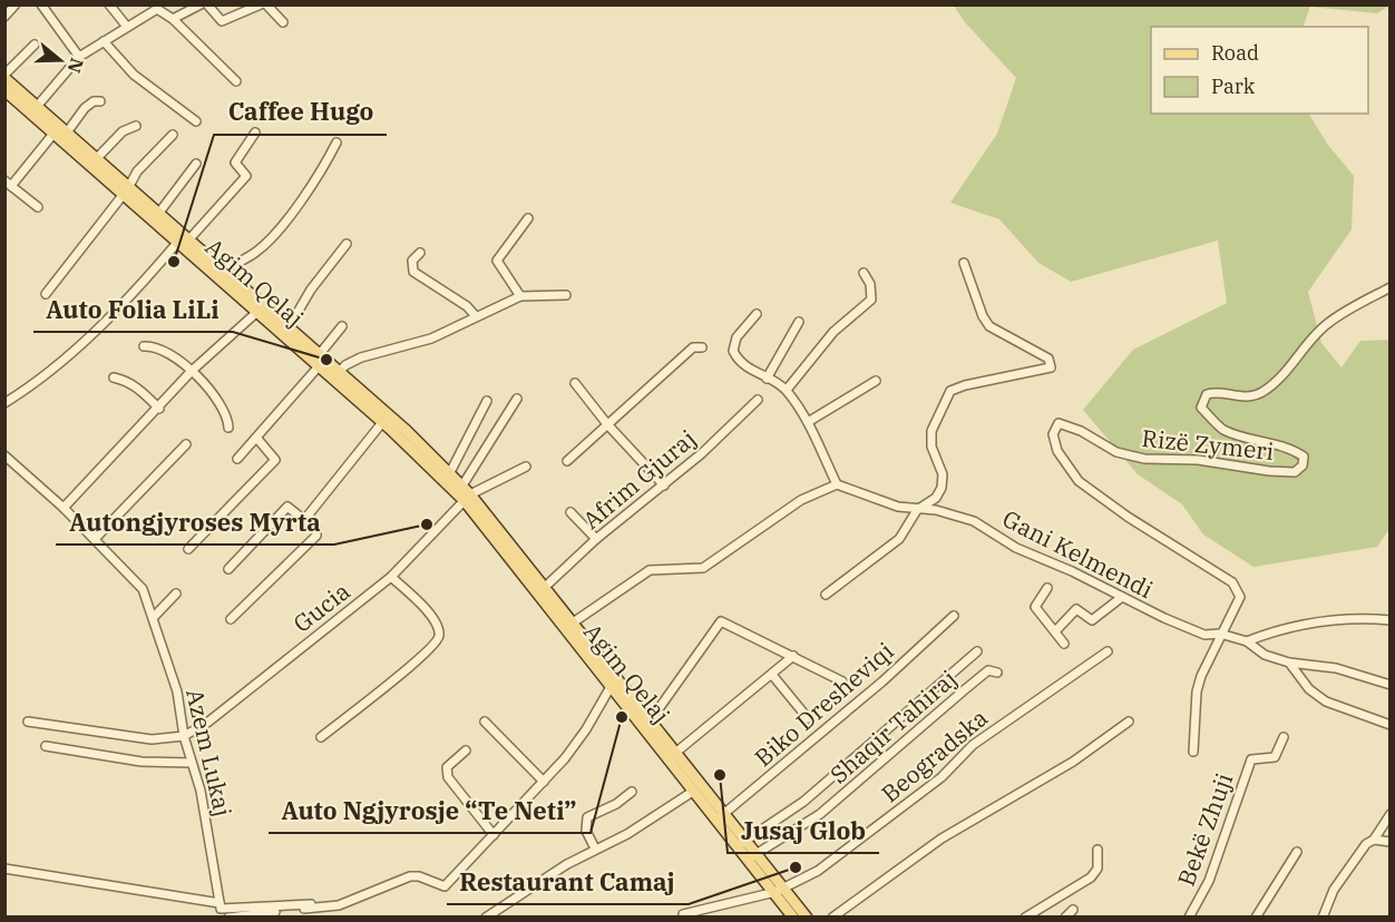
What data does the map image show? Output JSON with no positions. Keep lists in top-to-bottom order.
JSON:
{
  "streets": {
    "main road": ["Agim Qelaj"],
    "street": [
      "Rizë Zymeri",
      "Afrim Gjuraj",
      "Gani Kelmendi",
      "Gucia",
      "Biko Dresheviqi",
      "Shaqir Tahiraj",
      "Azem Lukaj",
      "Beogradska",
      "Bekë Zhuji"
    ]
  },
  "crossings": [
    ["Agim Qelaj", "Afrim Gjuraj"],
    ["Agim Qelaj", "Gucia"],
    ["Agim Qelaj", "Biko Dresheviqi"],
    ["Agim Qelaj", "Shaqir Tahiraj"],
    ["Agim Qelaj", "Beogradska"],
    ["Rizë Zymeri", "Gani Kelmendi"],
    ["Gucia", "Azem Lukaj"]
  ],
  "places": [
    "Caffee Hugo",
    "Auto Folia LiLi",
    "Autongjyroses Myrta",
    "Auto Ngjyrosje “Te Neti”",
    "Jusaj Glob",
    "Restaurant Camaj"
  ],
  "legend": ["Road", "Park"],
  "north": "right"
}
